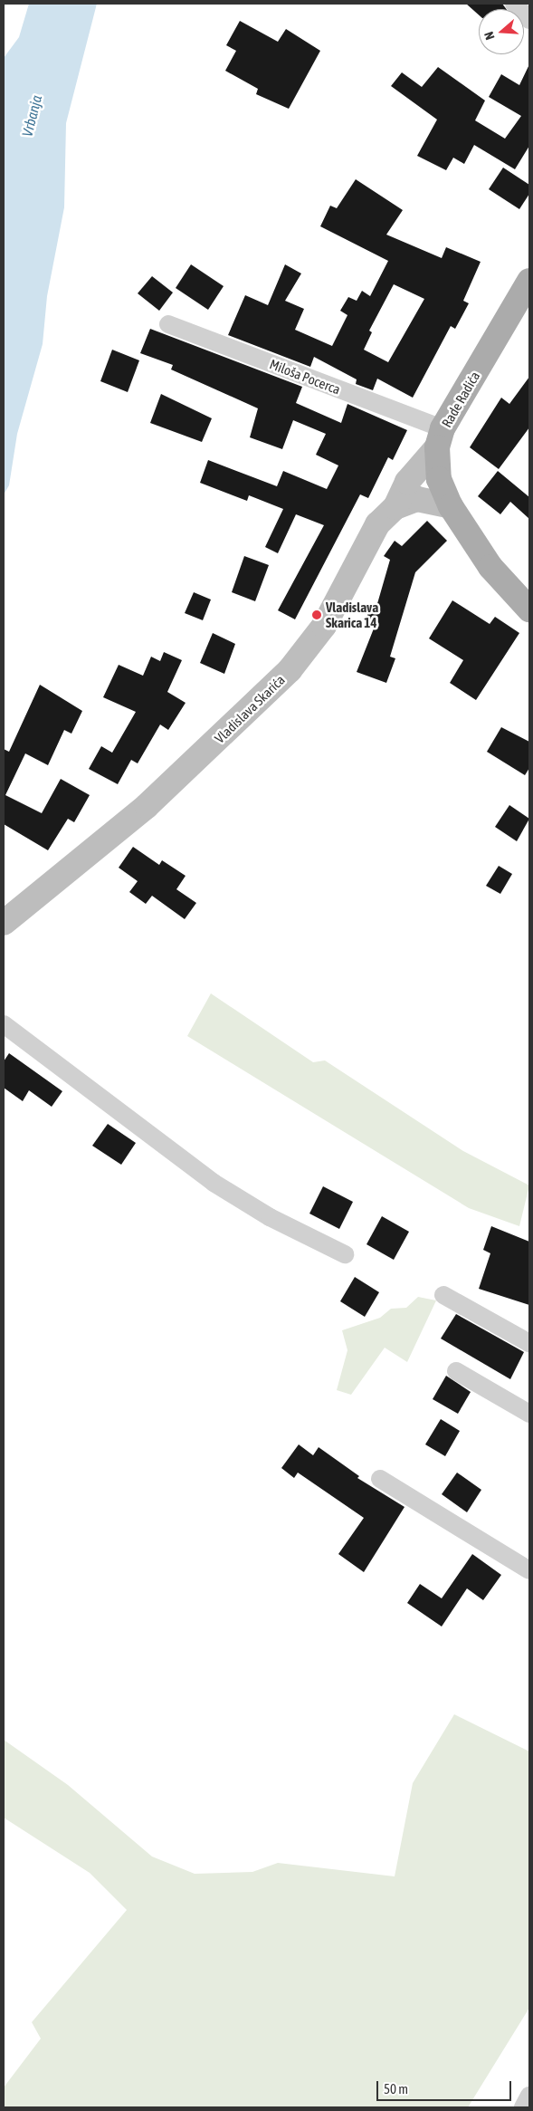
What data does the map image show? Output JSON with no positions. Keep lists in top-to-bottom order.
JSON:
{
  "streets": {
    "main road": ["Rade Radića"],
    "street": ["Miloša Pocerca", "Vladislava Skarića"]
  },
  "crossings": [
    ["Miloša Pocerca", "Rade Radića"],
    ["Miloša Pocerca", "Vladislava Skarića"],
    ["Rade Radića", "Vladislava Skarića"]
  ],
  "water": ["Vrbanja"],
  "places": ["Vladislava Skarica 14"],
  "scale_bar": "50 m",
  "north": "left"
}
